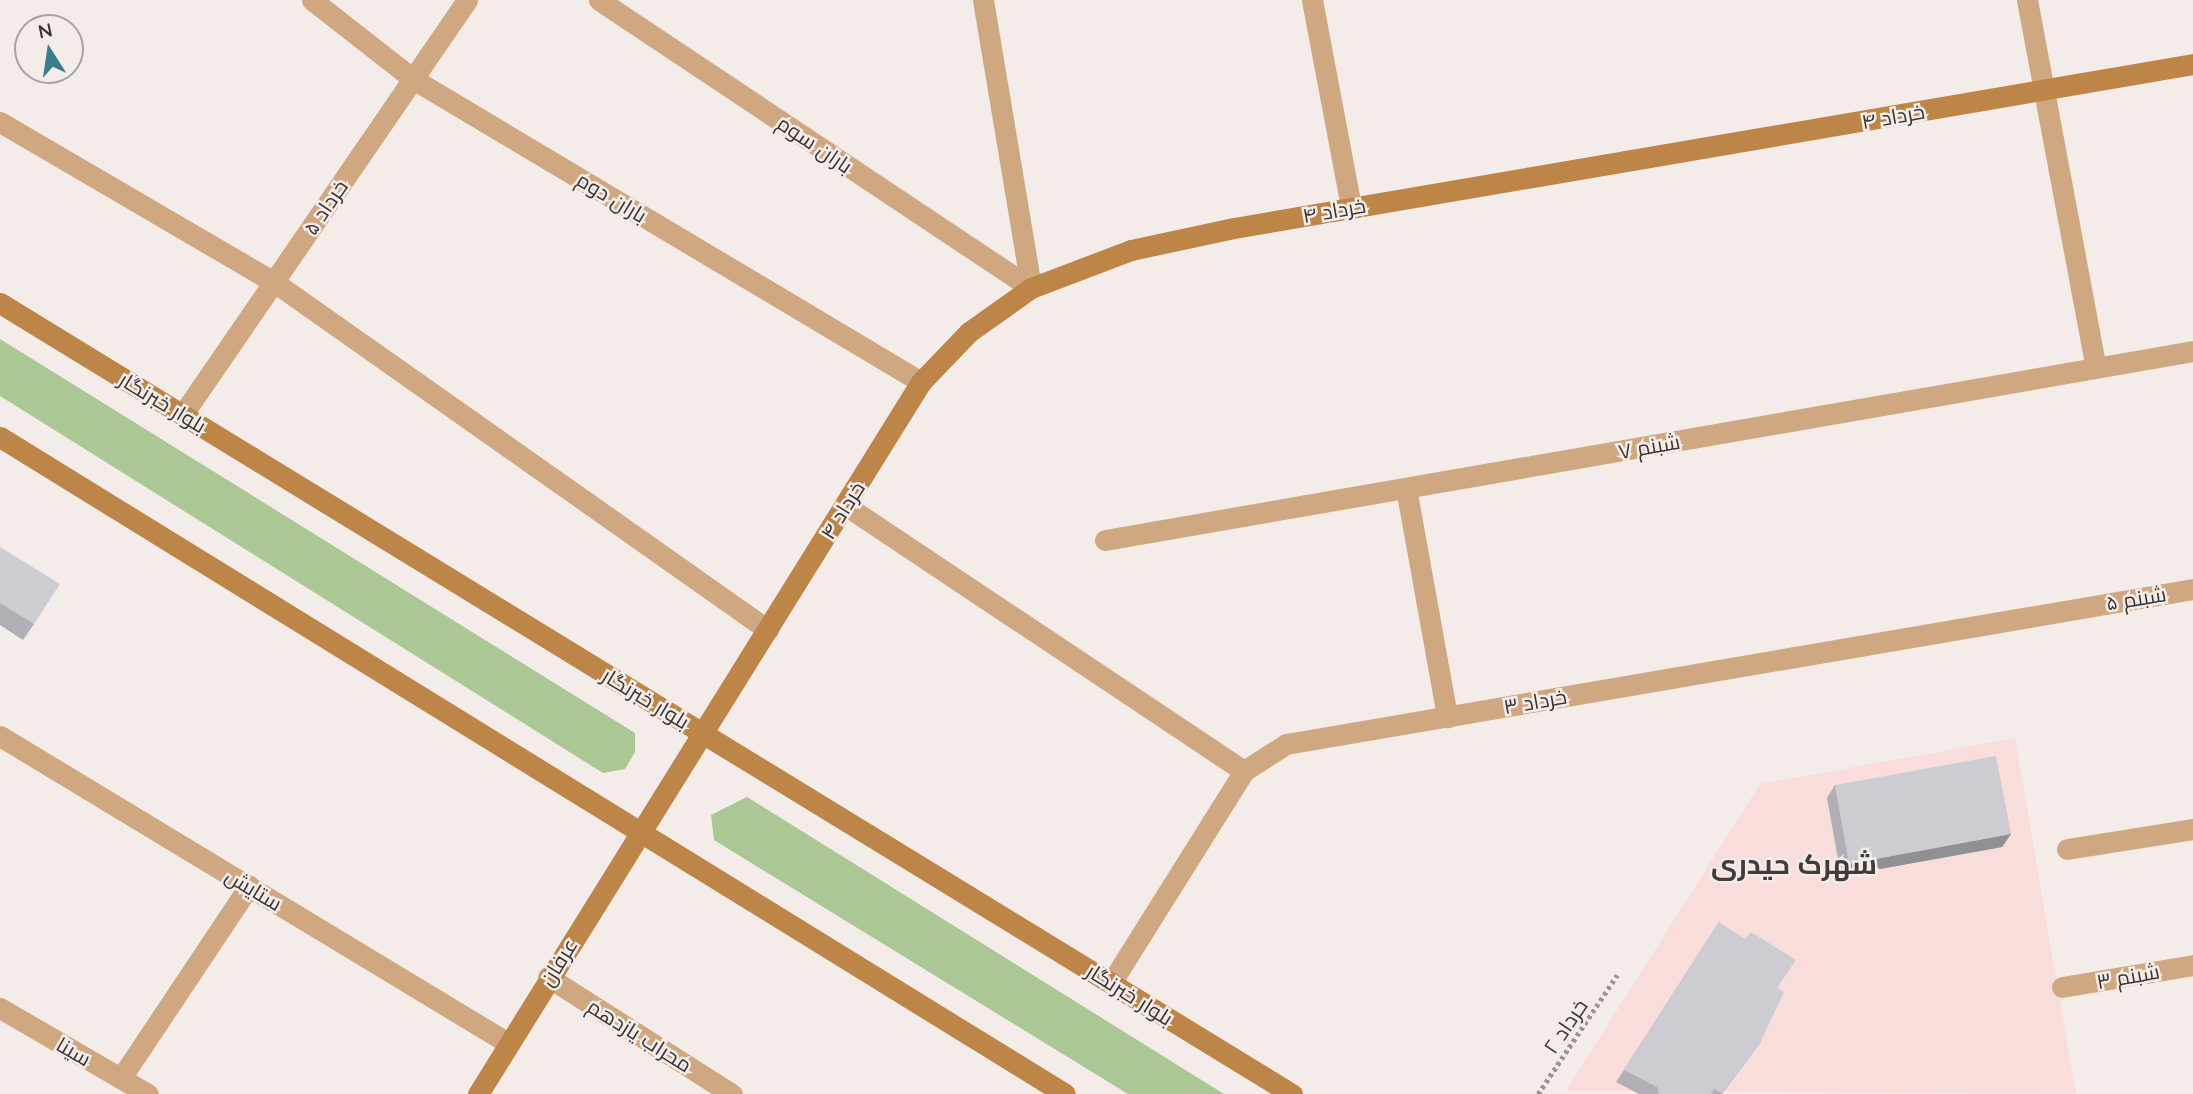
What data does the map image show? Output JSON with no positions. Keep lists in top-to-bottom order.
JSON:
{
  "streets": {
    "main road": ["خرداد ۴", "بلوار خبرنگار", "عرفان"],
    "street": [
      "باران سوم",
      "باران دوم",
      "خرداد ۵",
      "شبنم ۷",
      "شبنم ۵",
      "خرداد ۳",
      "ستایش",
      "شبنم ۳",
      "محراب یازدهم",
      "سینا"
    ],
    "path": ["خرداد ۲"]
  },
  "crossings": [
    ["خرداد ۴", "باران سوم"],
    ["خرداد ۴", "باران دوم"],
    ["خرداد ۴", "بلوار خبرنگار"],
    ["خرداد ۴", "عرفان"],
    ["باران دوم", "خرداد ۵"],
    ["خرداد ۵", "بلوار خبرنگار"],
    ["بلوار خبرنگار", "خرداد ۳"],
    ["بلوار خبرنگار", "عرفان"],
    ["شبنم ۵", "خرداد ۳"],
    ["ستایش", "عرفان"],
    ["عرفان", "محراب یازدهم"]
  ],
  "districts": ["شهرک حیدری"],
  "north": "top"
}
